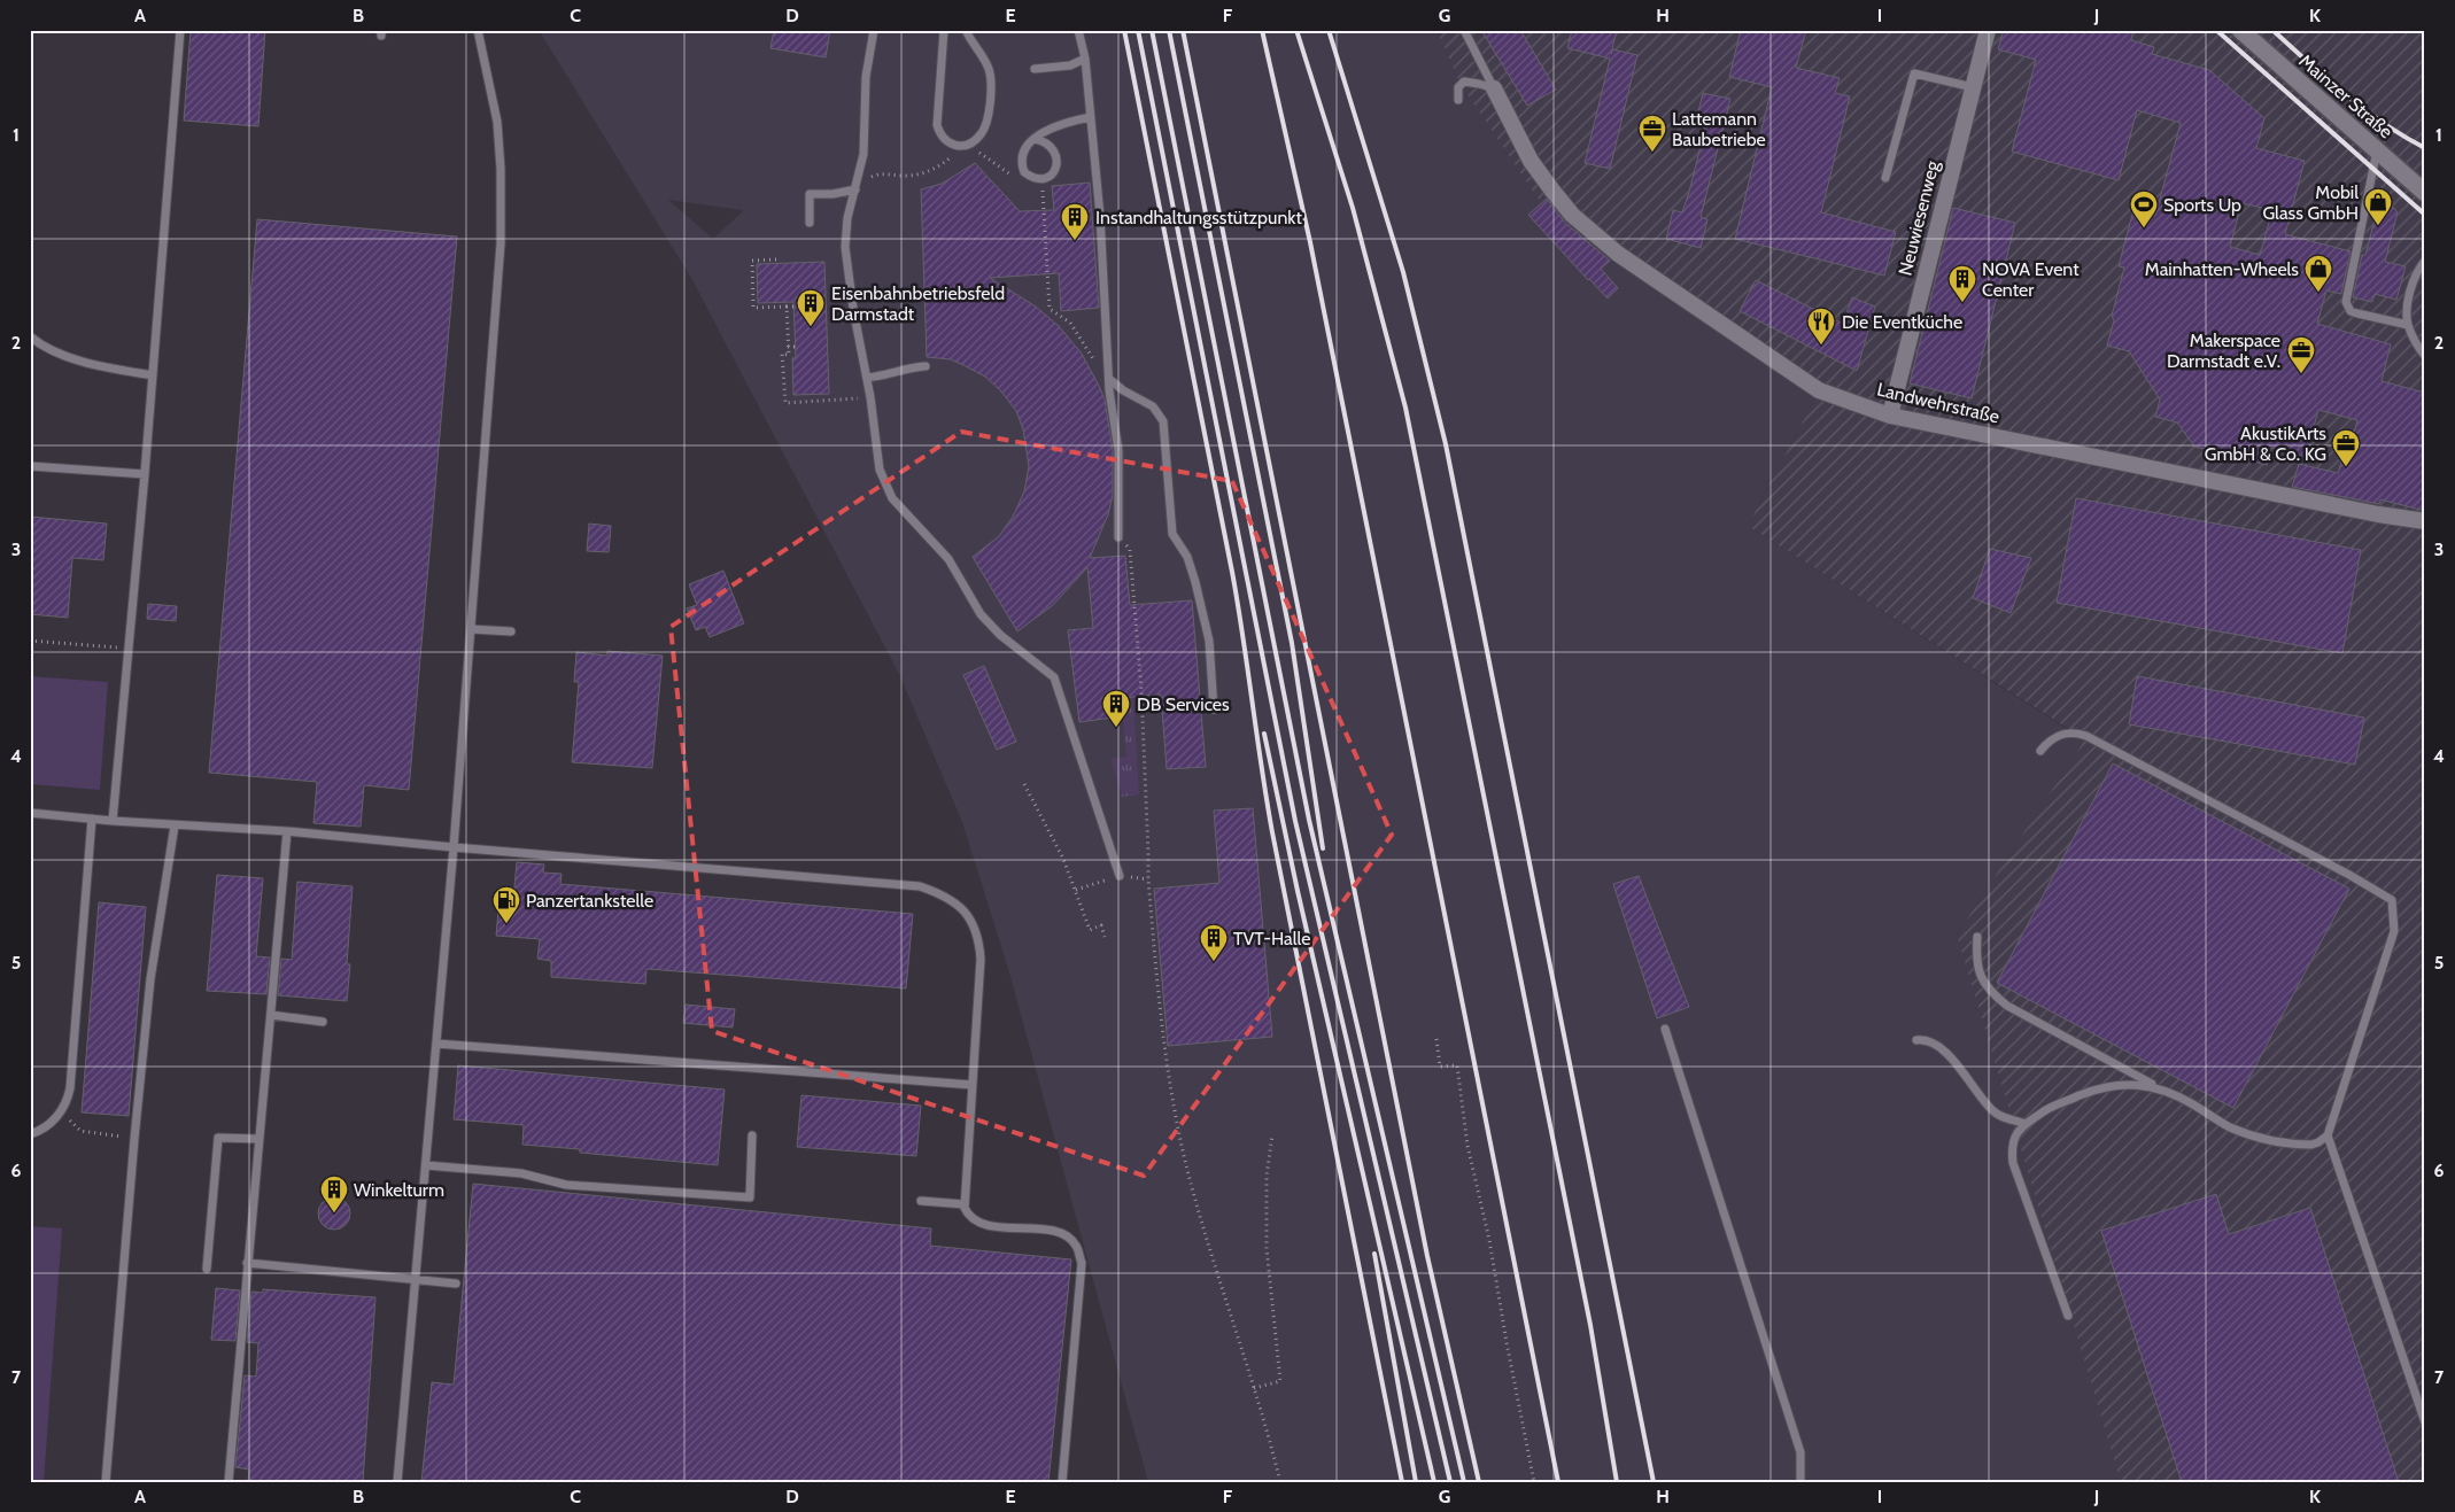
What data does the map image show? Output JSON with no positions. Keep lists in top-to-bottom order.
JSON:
{
  "streets": {
    "street": ["Mainzer Straße", "Neuwiesenweg", "Landwehrstraße"]
  },
  "crossings": [
    ["Neuwiesenweg", "Landwehrstraße"]
  ],
  "places": {
    "office": ["Lattemann Baubetriebe", "Makerspace Darmstadt e.V.", "AkustikArts GmbH & Co. KG"],
    "shop": ["Mobil Glass GmbH", "Mainhatten-Wheels"],
    "sports": ["Sports Up"],
    "building": [
      "Instandhaltungsstützpunkt",
      "NOVA Event Center",
      "Eisenbahnbetriebsfeld Darmstadt",
      "DB Services",
      "TVT-Halle",
      "Winkelturm"
    ],
    "restaurant": ["Die Eventküche"],
    "fuel station": ["Panzertankstelle"]
  },
  "grid": {
    "columns": [
      "A",
      "B",
      "C",
      "D",
      "E",
      "F",
      "G",
      "H",
      "I",
      "J",
      "K"
    ],
    "rows": [
      "1",
      "2",
      "3",
      "4",
      "5",
      "6",
      "7"
    ]
  }
}
